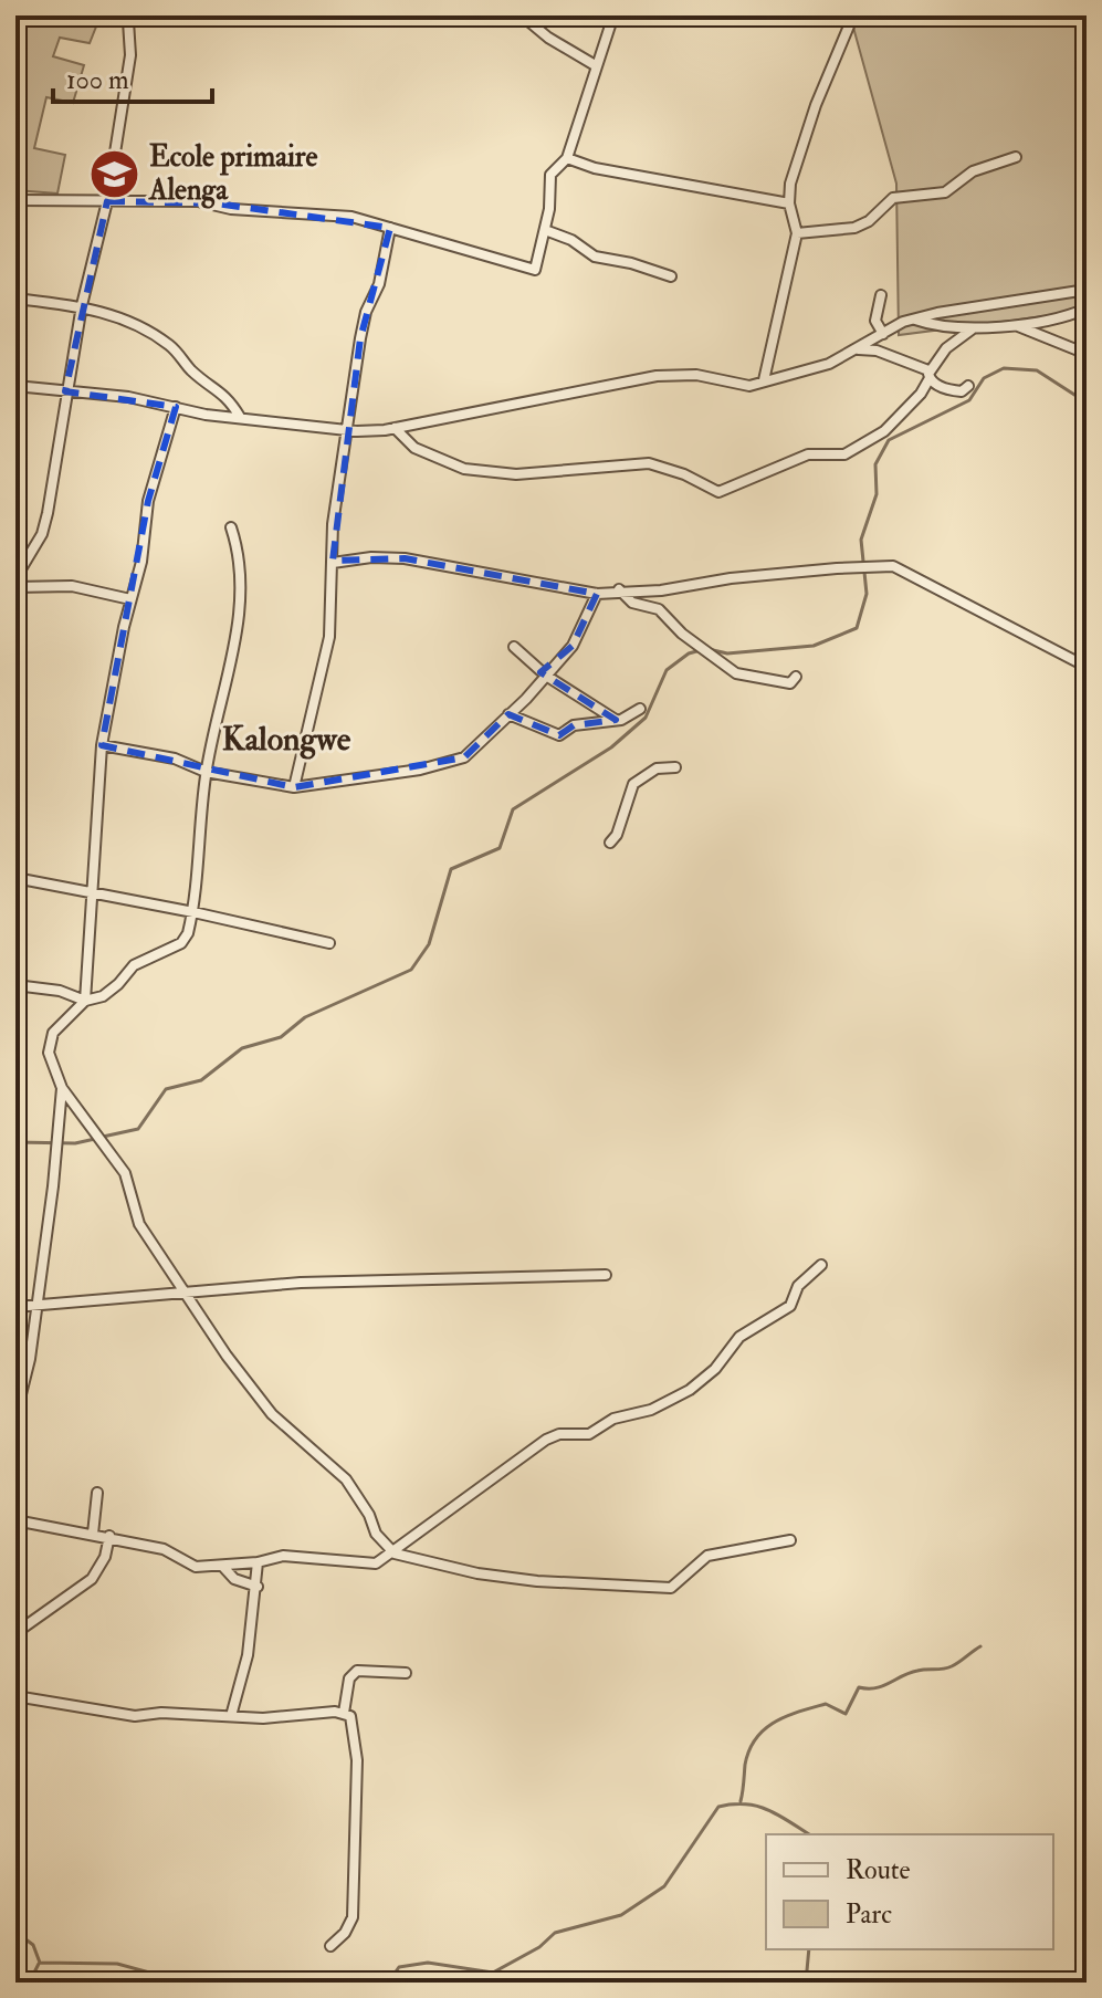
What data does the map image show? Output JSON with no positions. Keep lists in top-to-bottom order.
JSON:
{
  "districts": ["Kalongwe"],
  "places": {
    "school or university": ["Ecole primaire Alenga"]
  },
  "legend": ["Route", "Parc"],
  "scale_bar": "100 m"
}
